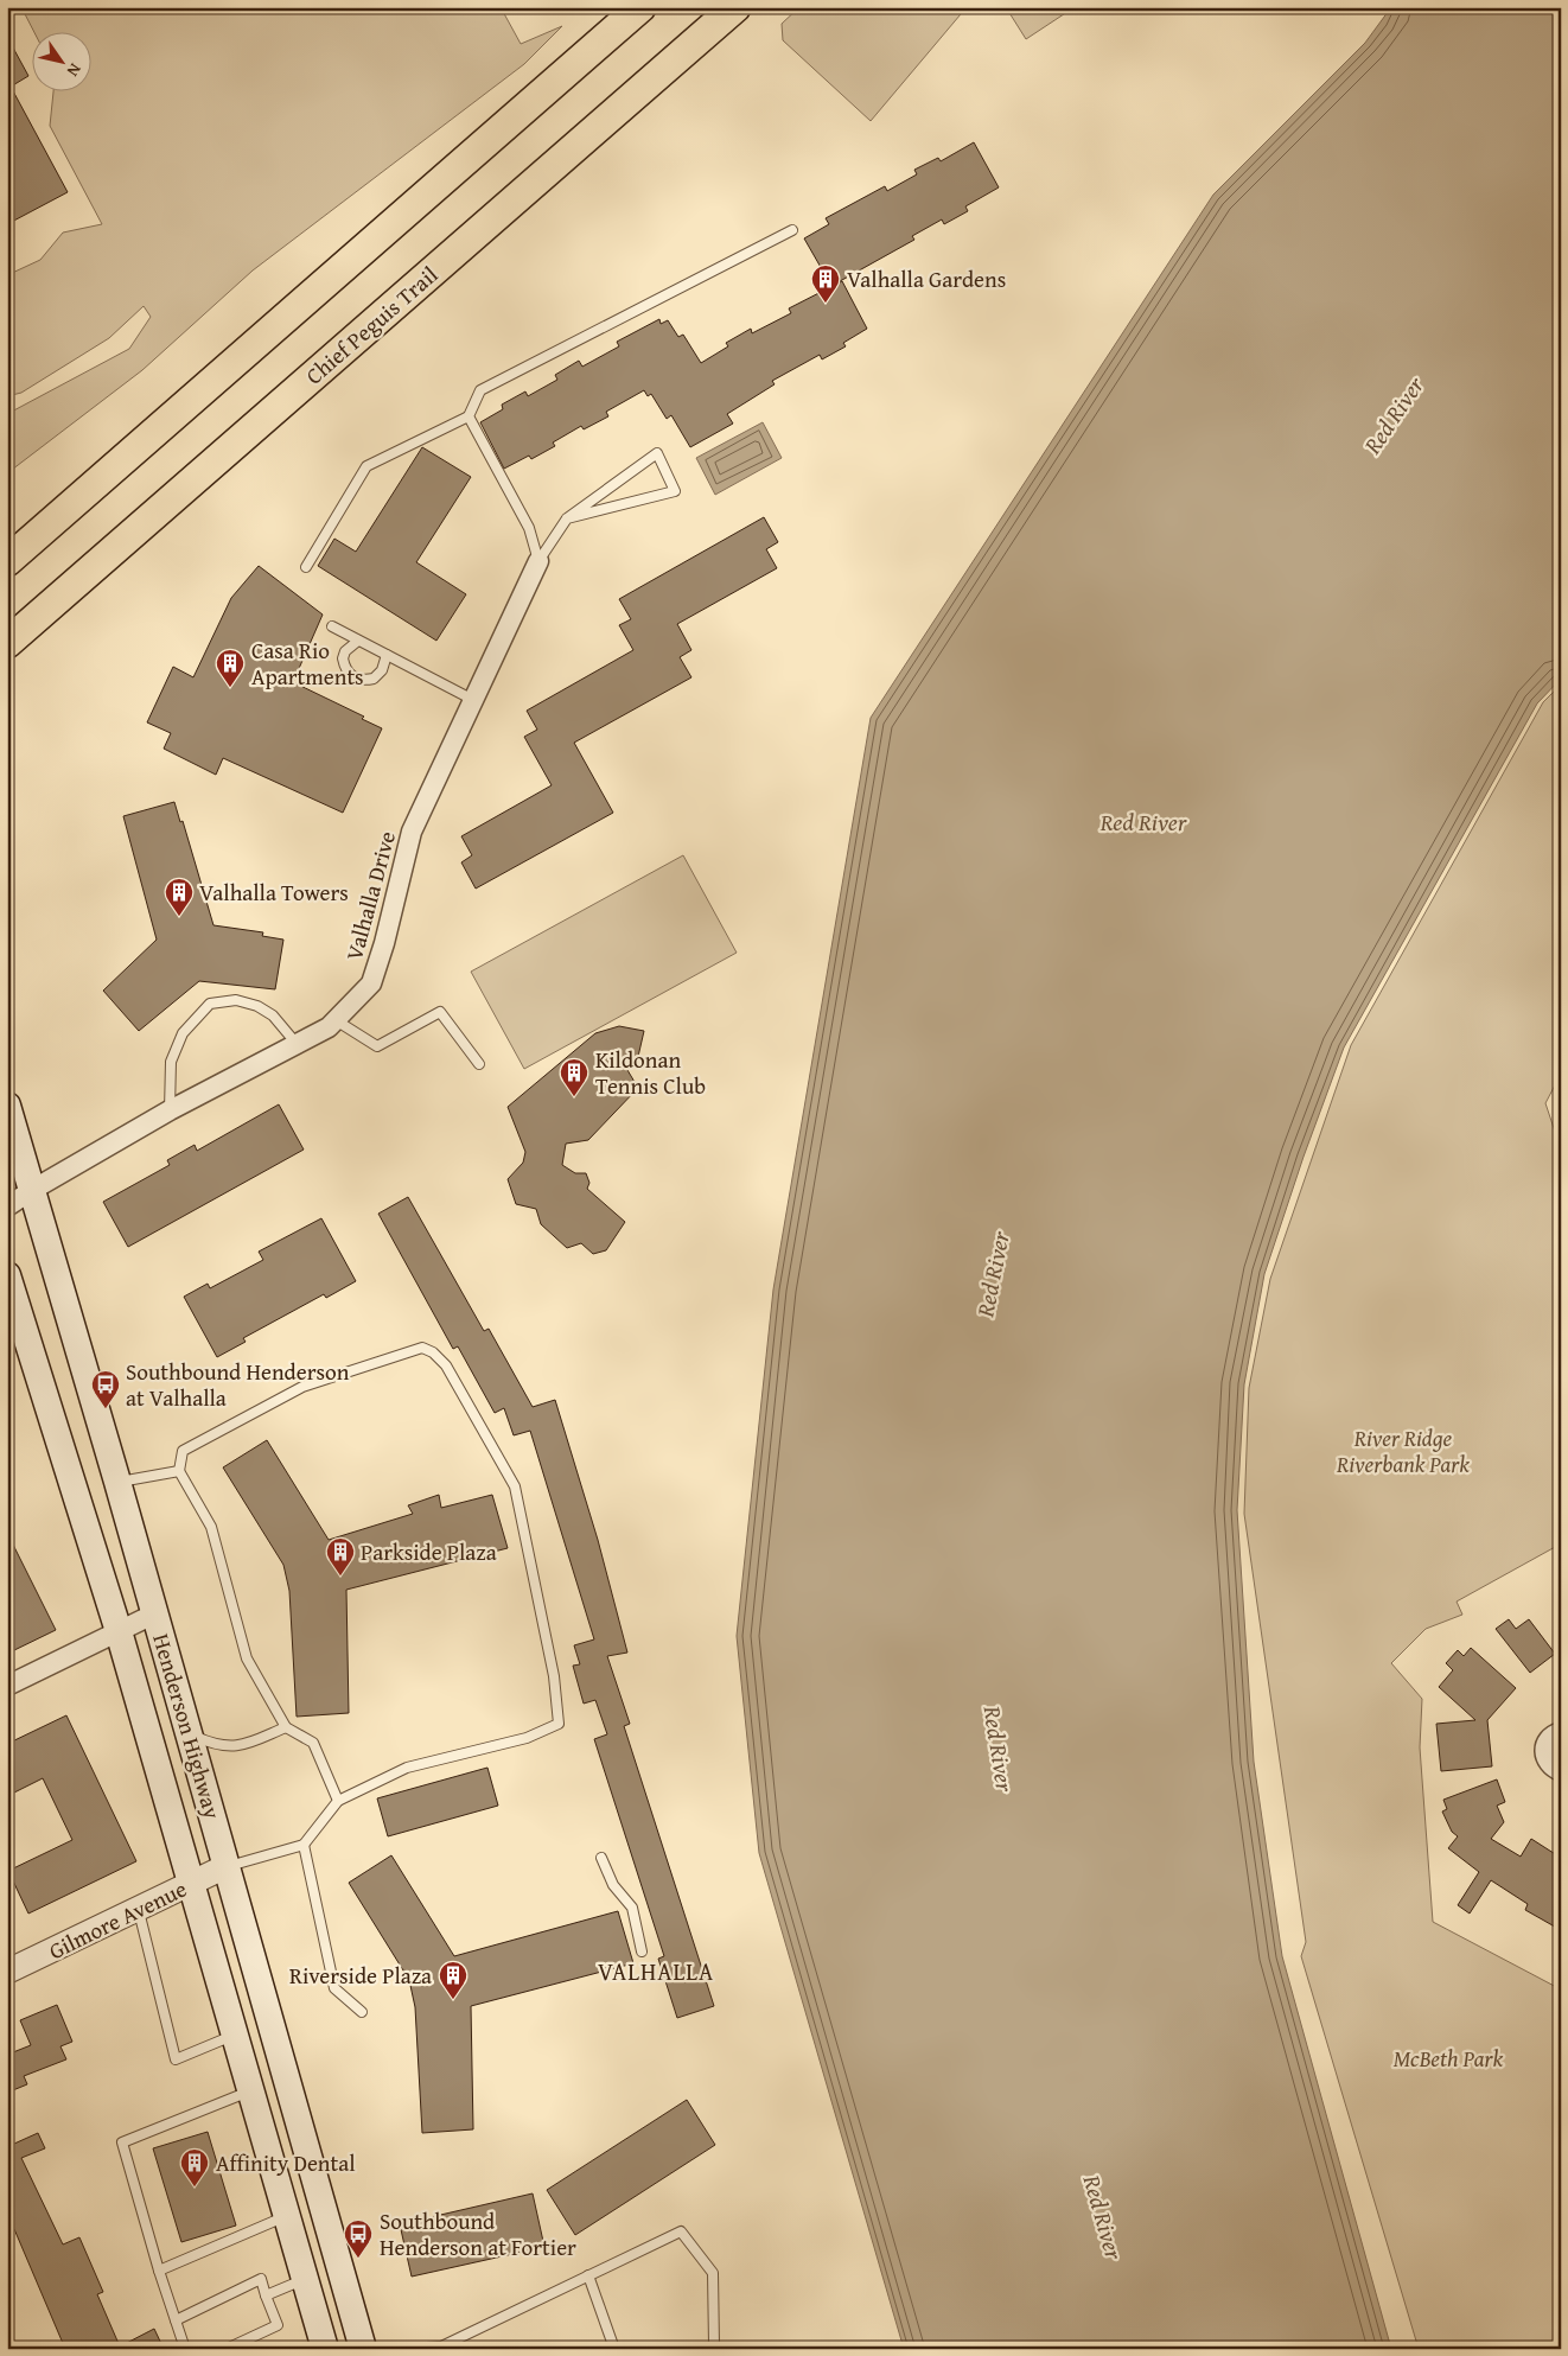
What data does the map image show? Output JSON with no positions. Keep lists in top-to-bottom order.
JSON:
{
  "streets": {
    "main road": ["Chief Peguis Trail", "Henderson Highway"],
    "street": ["Valhalla Drive", "Gilmore Avenue"]
  },
  "crossings": [
    ["Valhalla Drive", "Henderson Highway"],
    ["Henderson Highway", "Gilmore Avenue"]
  ],
  "districts": ["VALHALLA"],
  "water": ["Red River"],
  "parks": ["River Ridge Riverbank Park", "McBeth Park"],
  "places": {
    "building": [
      "Valhalla Gardens",
      "Casa Rio Apartments",
      "Valhalla Towers",
      "Kildonan Tennis Club",
      "Parkside Plaza",
      "Riverside Plaza",
      "Affinity Dental"
    ],
    "bus stop": ["Southbound Henderson at Valhalla", "Southbound Henderson at Fortier"]
  },
  "north": "bottom right"
}
